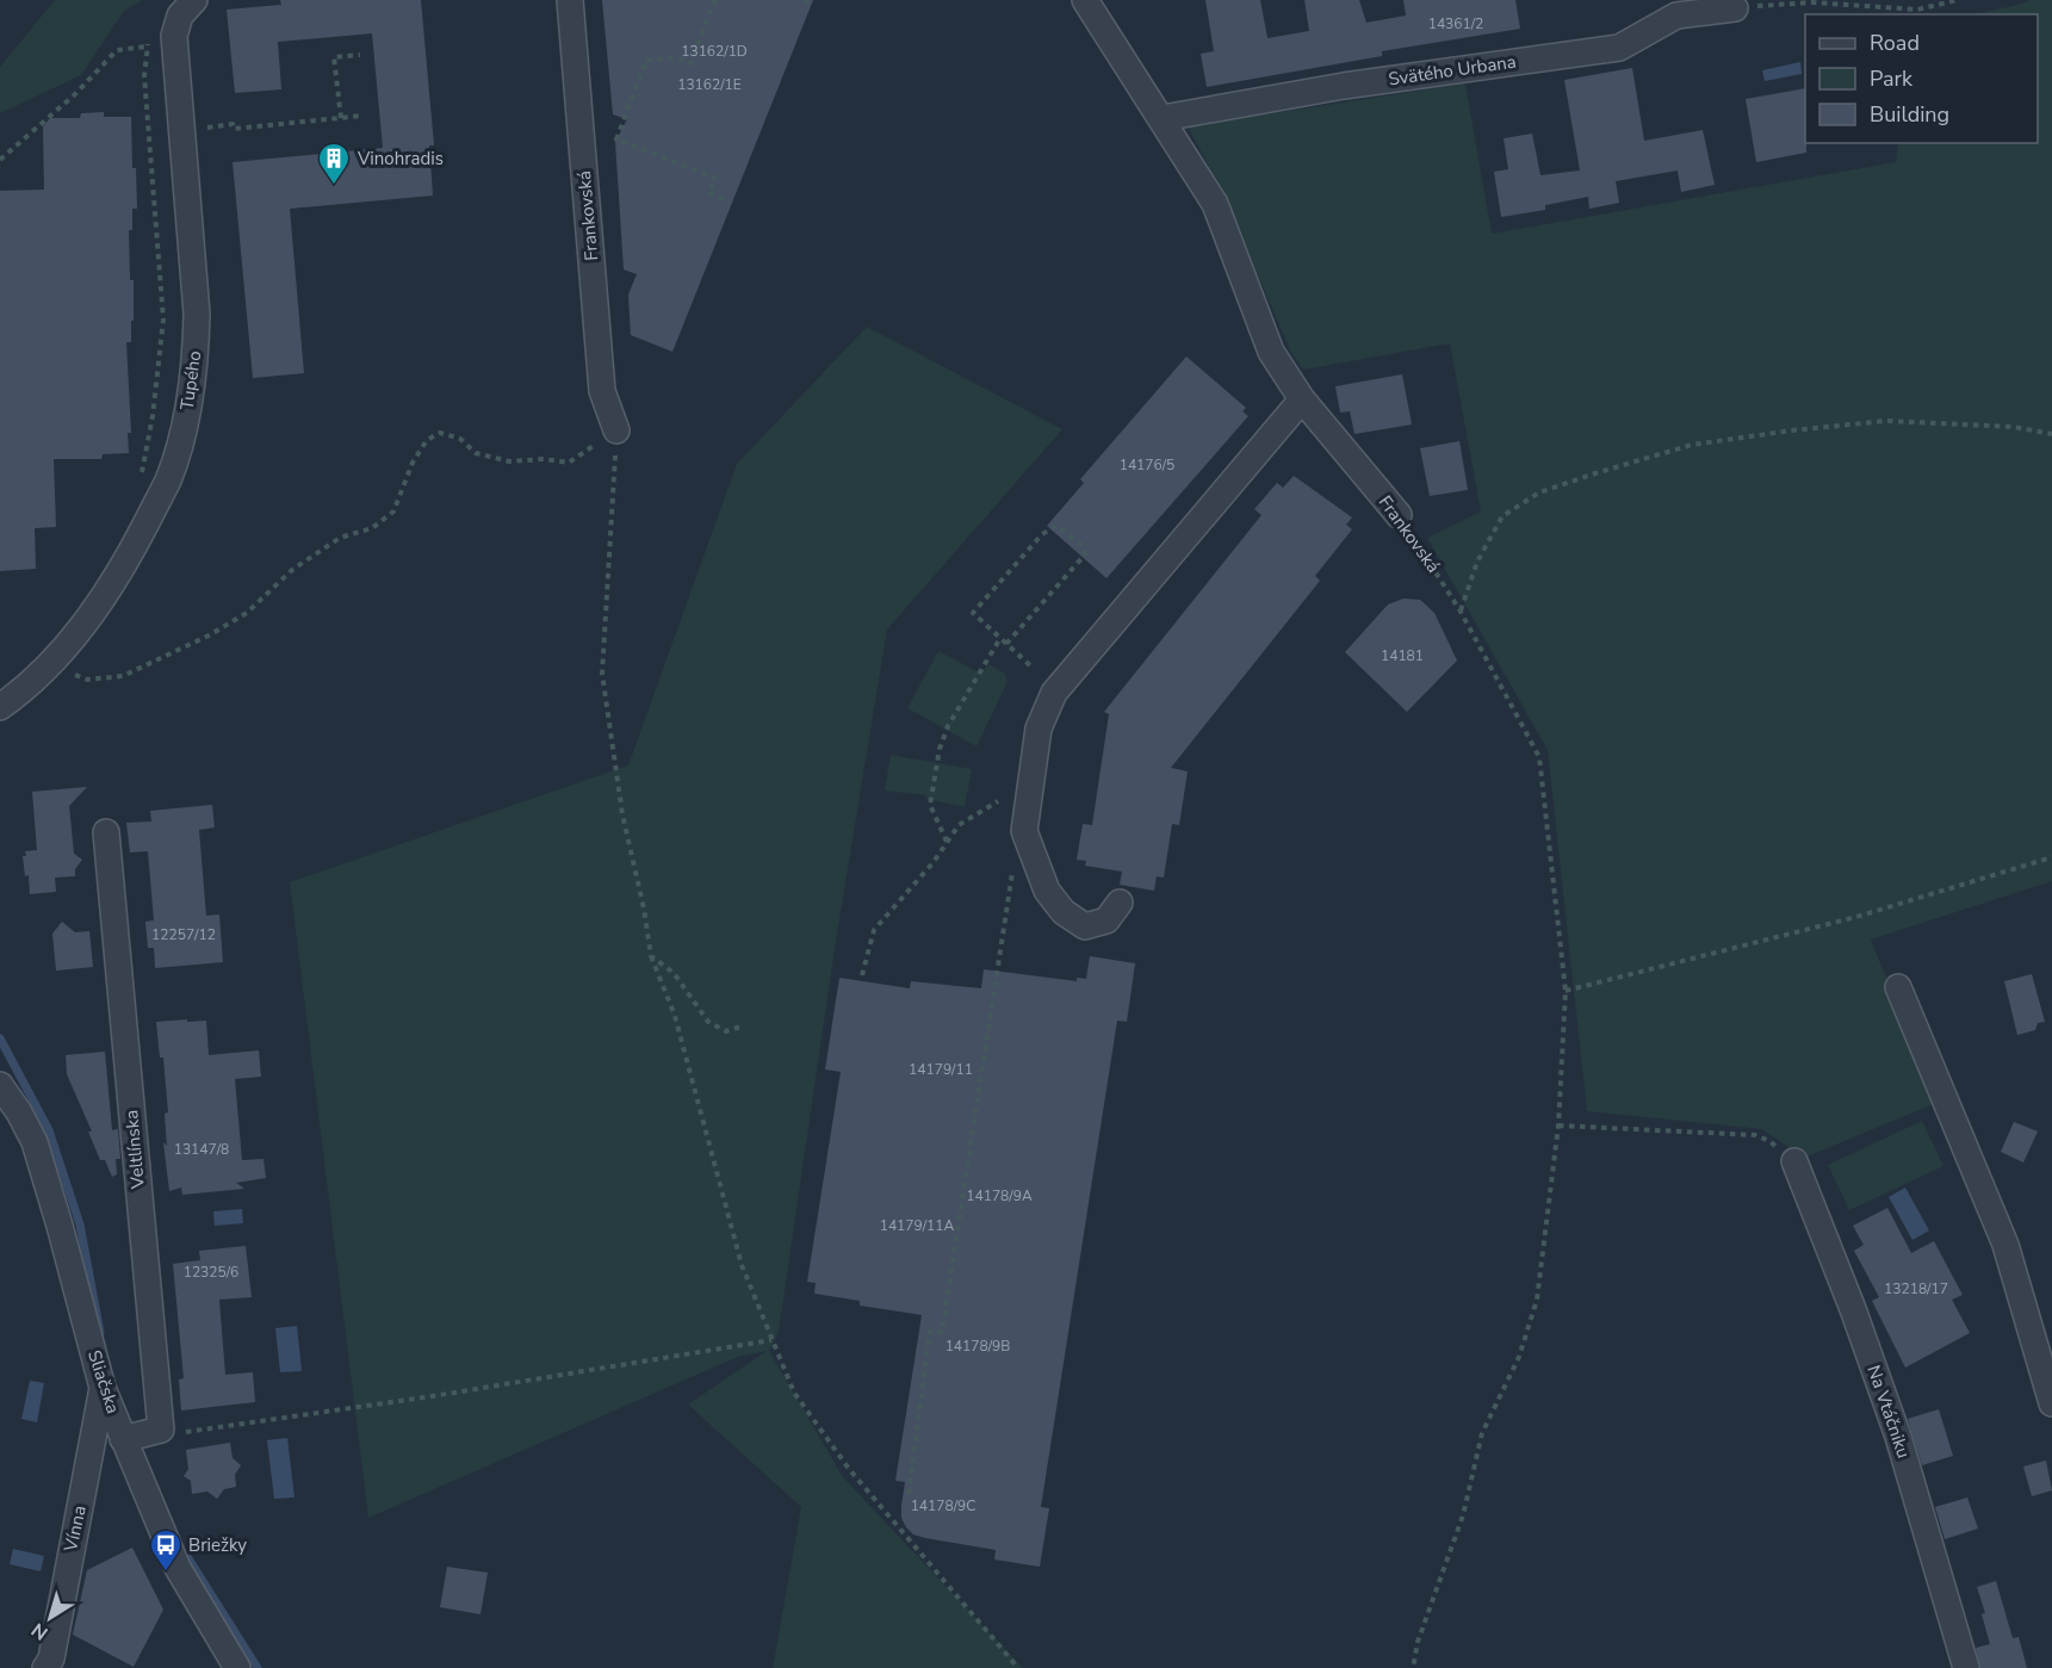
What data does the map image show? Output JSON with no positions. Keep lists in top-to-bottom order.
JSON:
{
  "streets": {
    "street": [
      "Svätého Urbana",
      "Frankovská",
      "Tupého",
      "Veltlínska",
      "Sliačska",
      "Na Vtáčniku",
      "Vínna"
    ]
  },
  "crossings": [
    ["Svätého Urbana", "Frankovská"],
    ["Sliačska", "Vínna"]
  ],
  "places": {
    "building": ["Vinohradis"],
    "bus stop": ["Briežky"]
  },
  "house_numbers": [
    "14361/2",
    "13162/1D",
    "13162/1E",
    "14176/5",
    "14181",
    "12257/12",
    "14179/11",
    "13147/8",
    "14178/9A",
    "14179/11A",
    "12325/6",
    "13218/17",
    "14178/9B",
    "14178/9C"
  ],
  "legend": ["Road", "Park", "Building"],
  "north": "bottom left"
}
